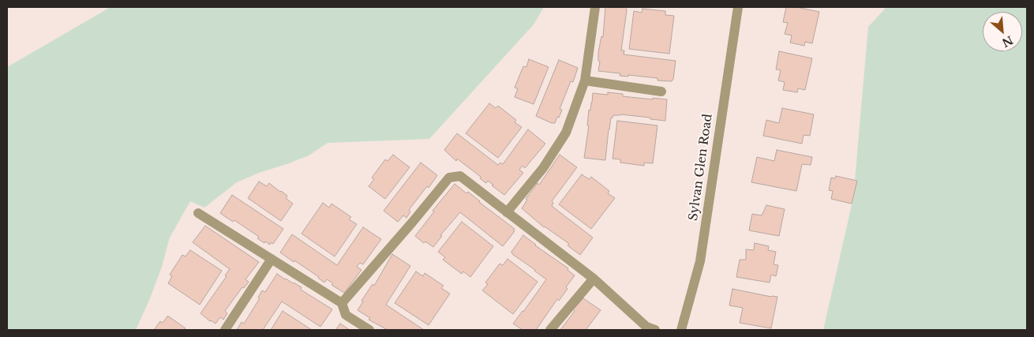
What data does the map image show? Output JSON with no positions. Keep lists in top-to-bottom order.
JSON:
{
  "streets": {
    "street": ["Sylvan Glen Road"]
  },
  "north": "bottom right"
}
